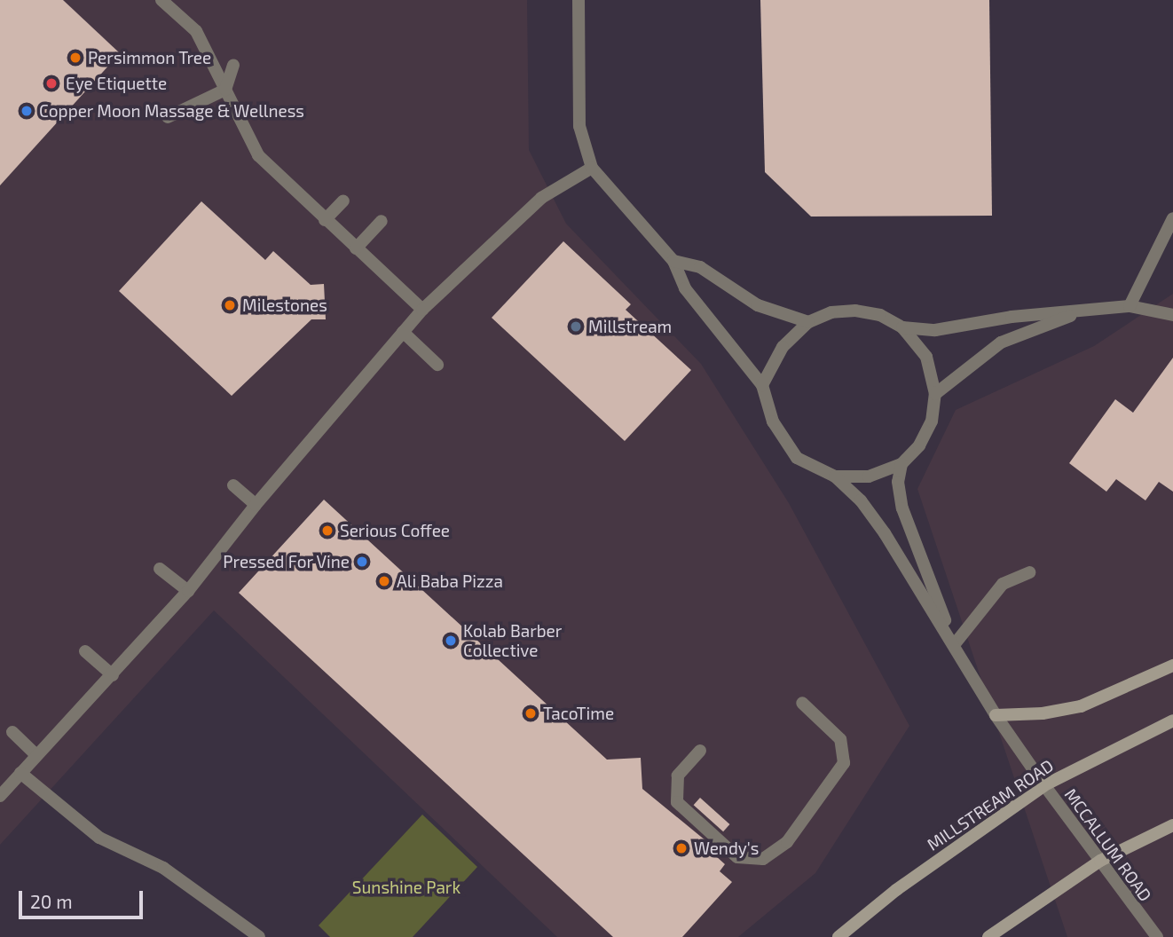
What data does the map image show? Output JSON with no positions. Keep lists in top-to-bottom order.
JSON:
{
  "streets": {
    "main road": ["MILLSTREAM ROAD"],
    "street": ["MCCALLUM ROAD"]
  },
  "crossings": [
    ["MILLSTREAM ROAD", "MCCALLUM ROAD"]
  ],
  "parks": ["Sunshine Park"],
  "places": [
    "Persimmon Tree",
    "Eye Etiquette",
    "Copper Moon Massage & Wellness",
    "Milestones",
    "Millstream",
    "Serious Coffee",
    "Pressed For Vine",
    "Ali Baba Pizza",
    "Kolab Barber Collective",
    "TacoTime",
    "Wendy's"
  ],
  "scale_bar": "20 m"
}
